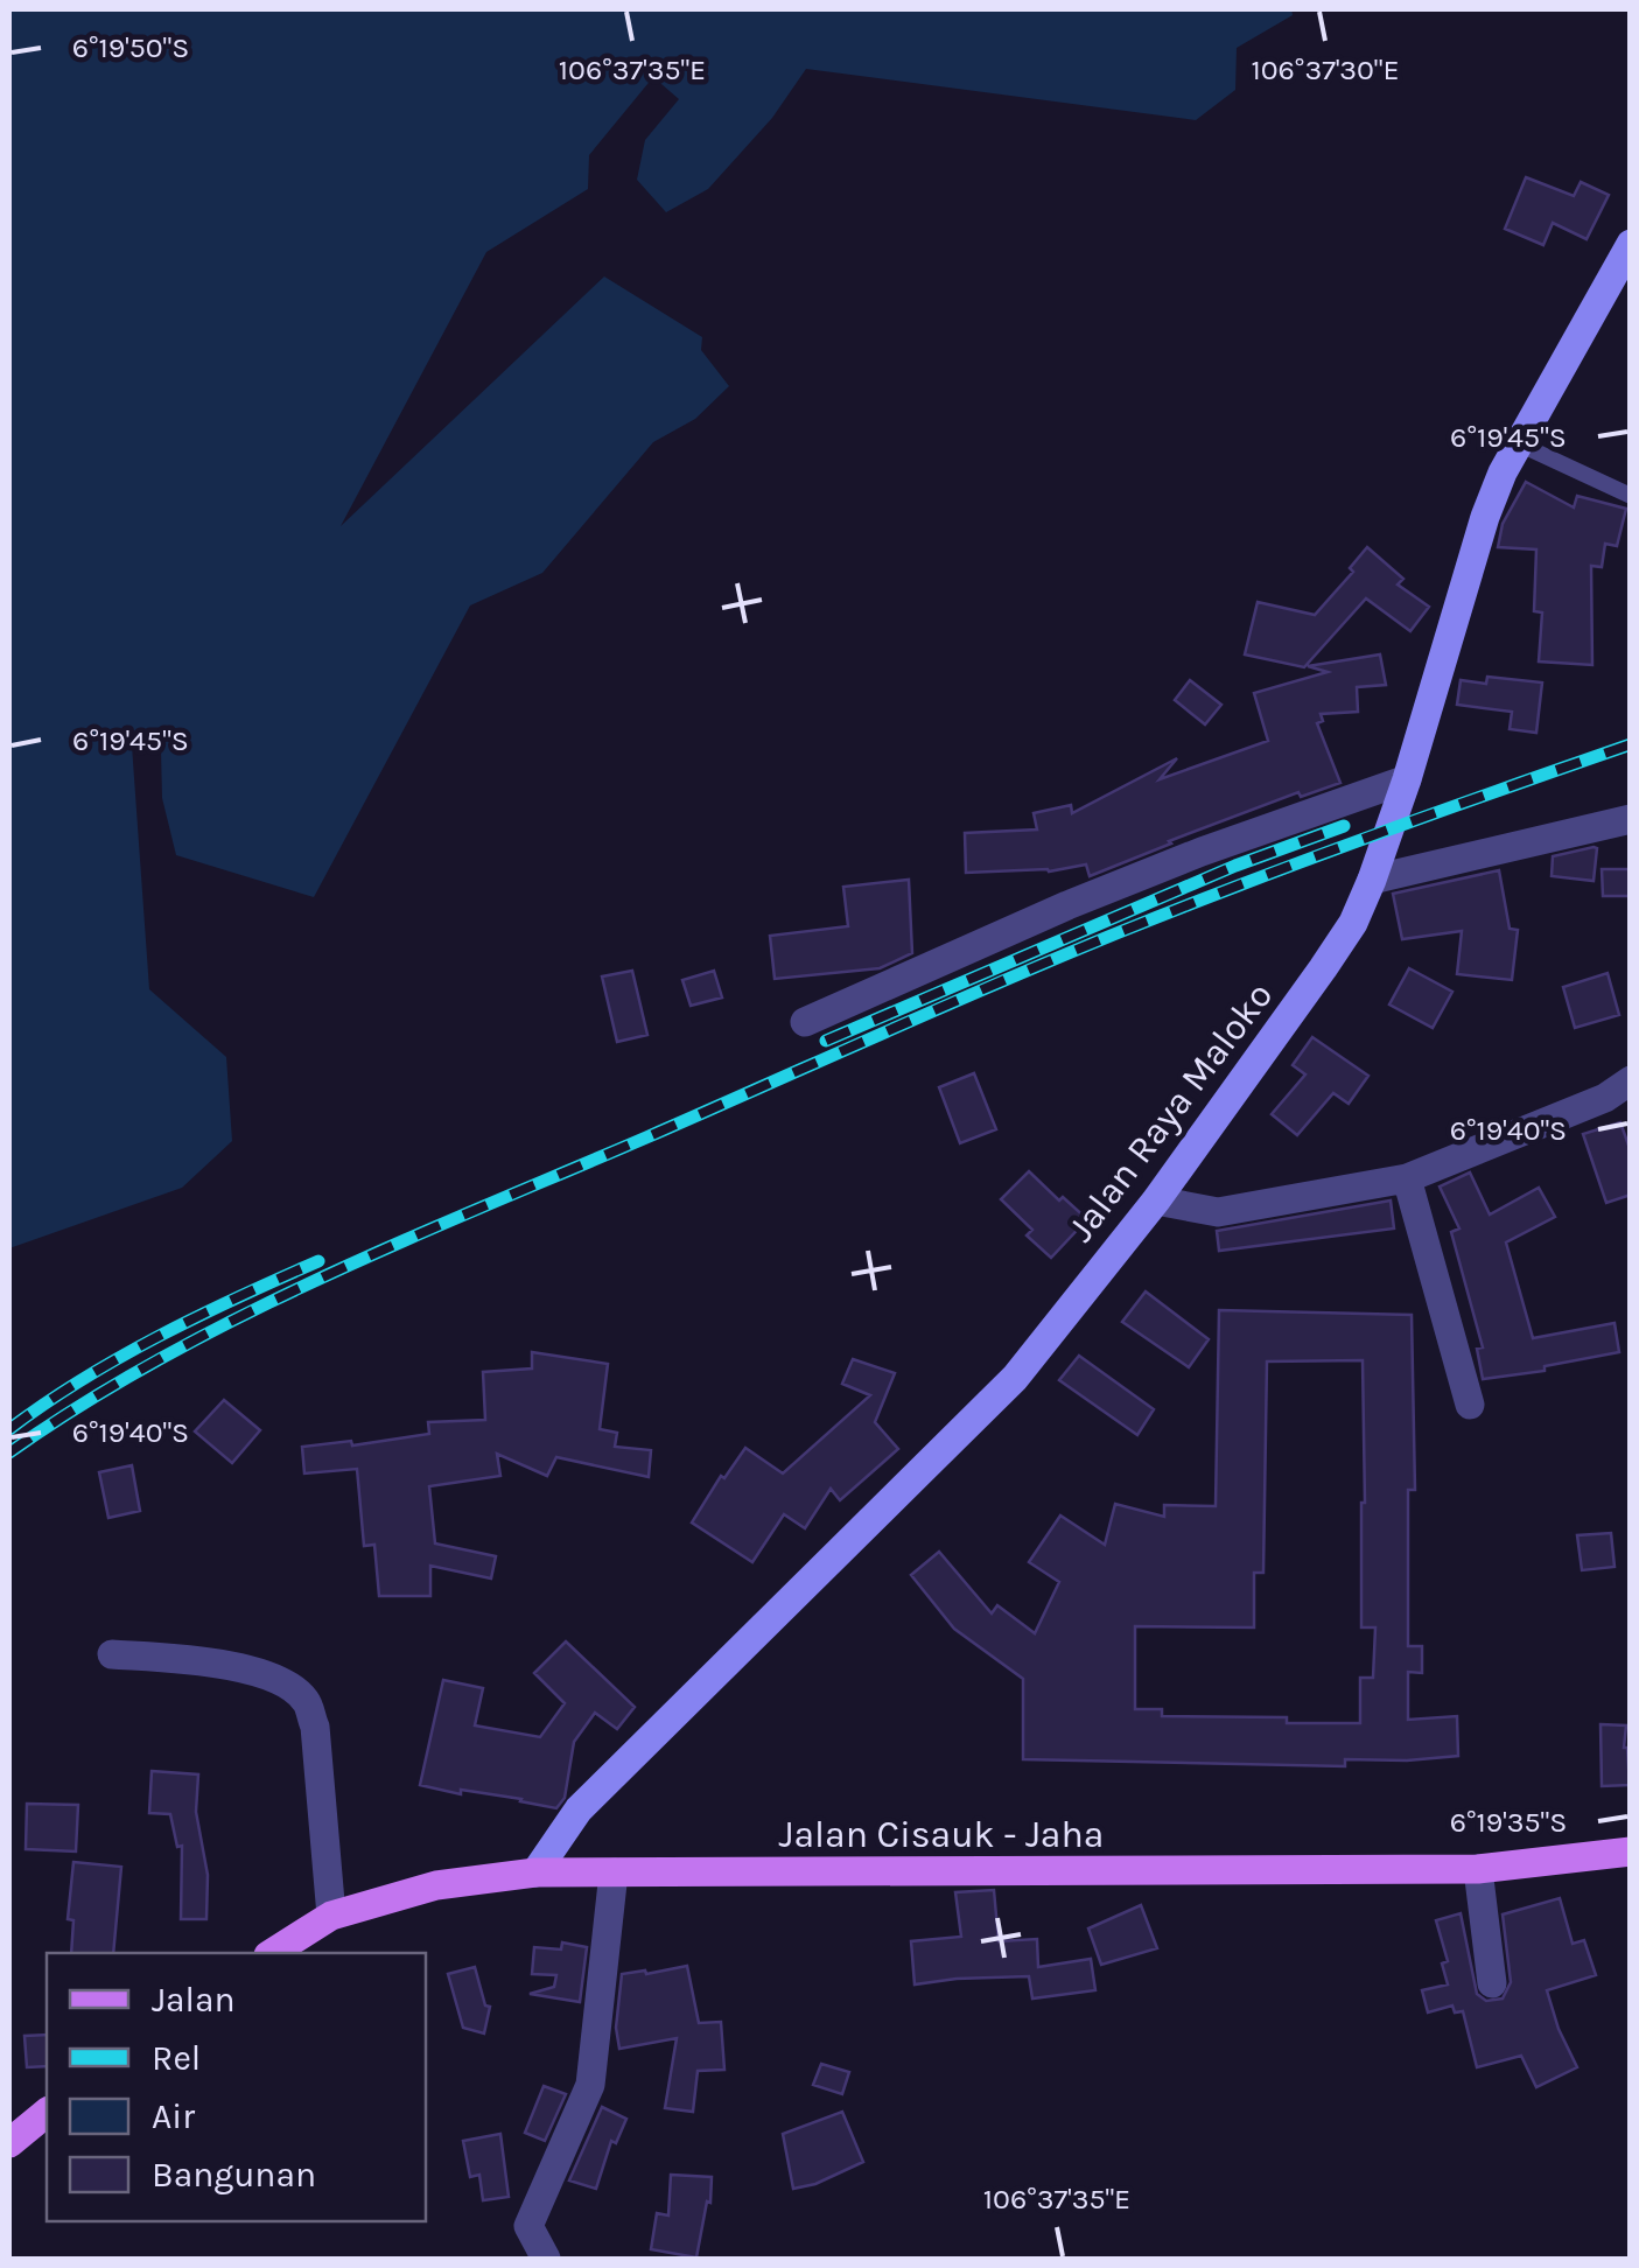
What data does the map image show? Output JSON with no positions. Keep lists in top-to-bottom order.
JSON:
{
  "streets": {
    "main road": ["Jalan Cisauk - Jaha"],
    "street": ["Jalan Raya Maloko"]
  },
  "crossings": [
    ["Jalan Raya Maloko", "Jalan Cisauk - Jaha"]
  ],
  "legend": [
    "Jalan",
    "Rel",
    "Air",
    "Bangunan"
  ],
  "coordinates": [
    "6°19'50\"S",
    "106°37'35\"E",
    "106°37'30\"E",
    "6°19'45\"S",
    "6°19'40\"S",
    "6°19'35\"S"
  ]
}
